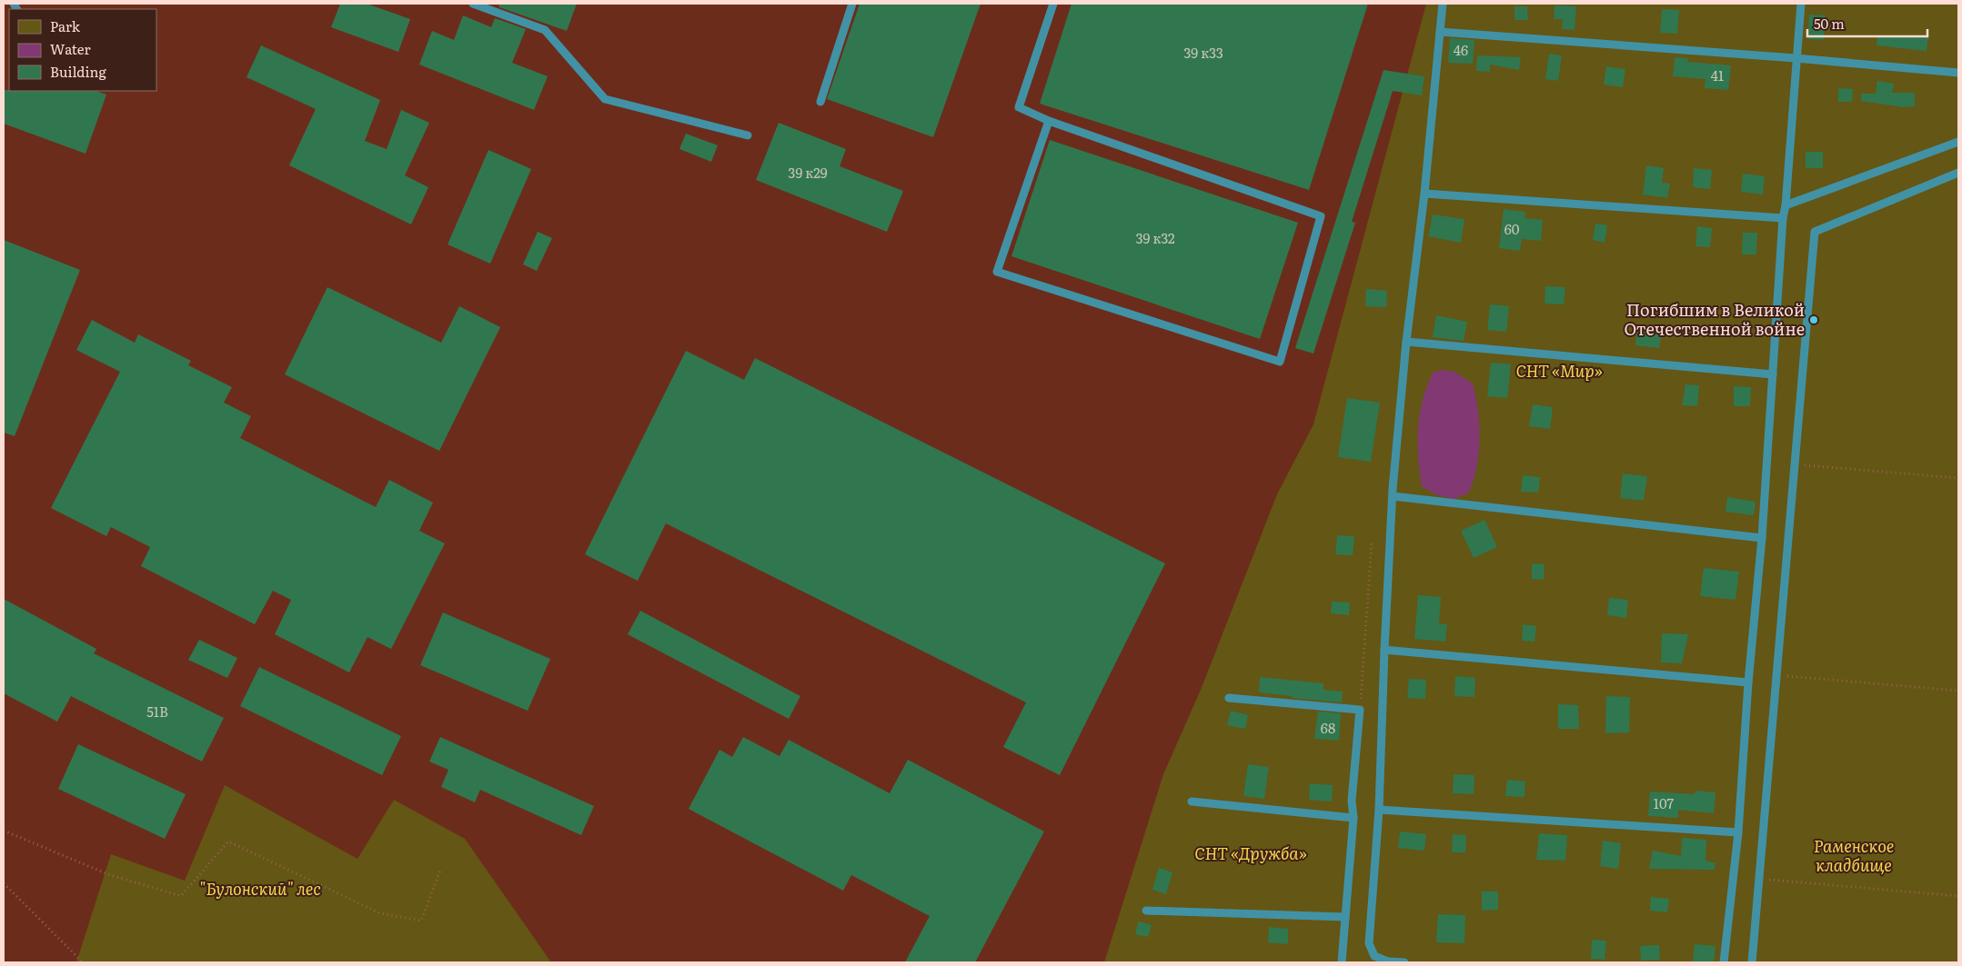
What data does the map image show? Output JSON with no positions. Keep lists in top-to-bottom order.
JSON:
{
  "parks": [
    "СНТ «Мир»",
    "Раменское кладбище",
    "СНТ «Дружба»",
    "\"Булонский\" лес"
  ],
  "places": ["Погибшим в Великой Отечественной войне"],
  "house_numbers": [
    "46",
    "39 к33",
    "41",
    "39 к29",
    "60",
    "39 к32",
    "51В",
    "68",
    "107"
  ],
  "legend": ["Park", "Water", "Building"],
  "scale_bar": "50 m"
}
